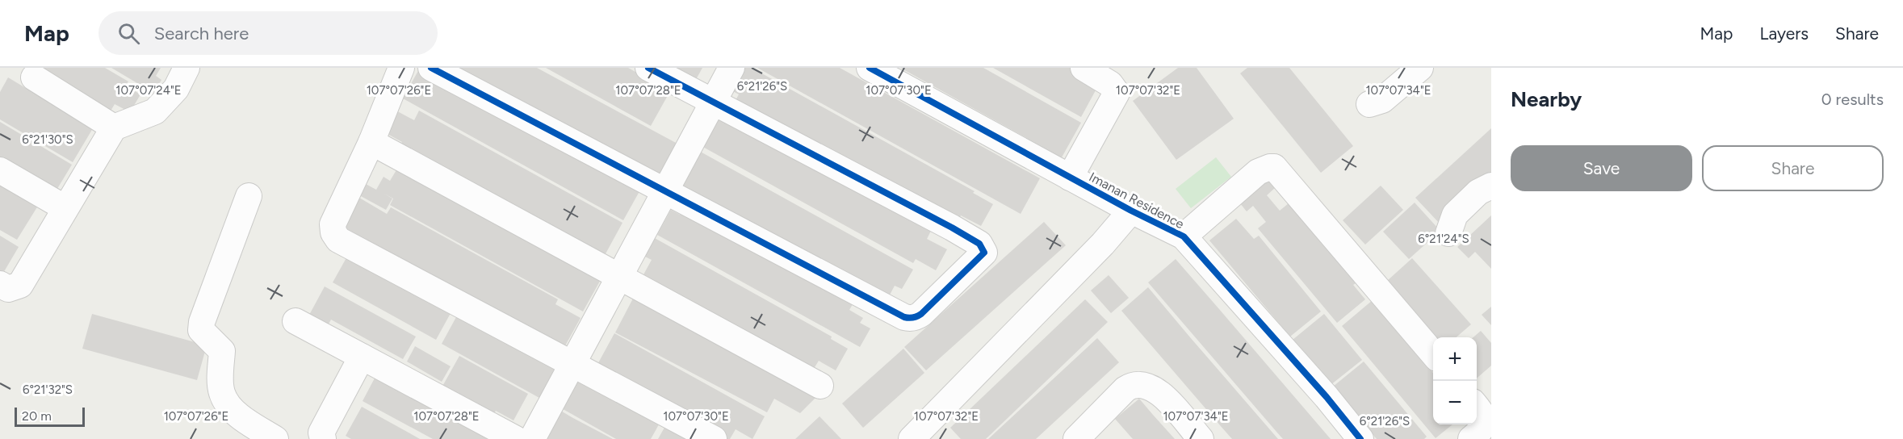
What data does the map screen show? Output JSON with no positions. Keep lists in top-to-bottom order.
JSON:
{
  "streets": {
    "street": ["Imanan Residence"]
  },
  "scale_bar": "20 m",
  "page": {
    "header": "Map",
    "search": "Search here",
    "nav": ["Map", "Layers", "Share"],
    "heading": ["Nearby", "0 results"],
    "buttons": ["Save", "Share"],
    "map_buttons": ["+", "−"],
    "scale": "20 m"
  },
  "coordinates": [
    "6°21'26\"S",
    "107°07'24\"E",
    "107°07'26\"E",
    "107°07'28\"E",
    "107°07'30\"E",
    "107°07'32\"E",
    "107°07'34\"E",
    "6°21'30\"S",
    "6°21'24\"S",
    "6°21'32\"S"
  ]
}
